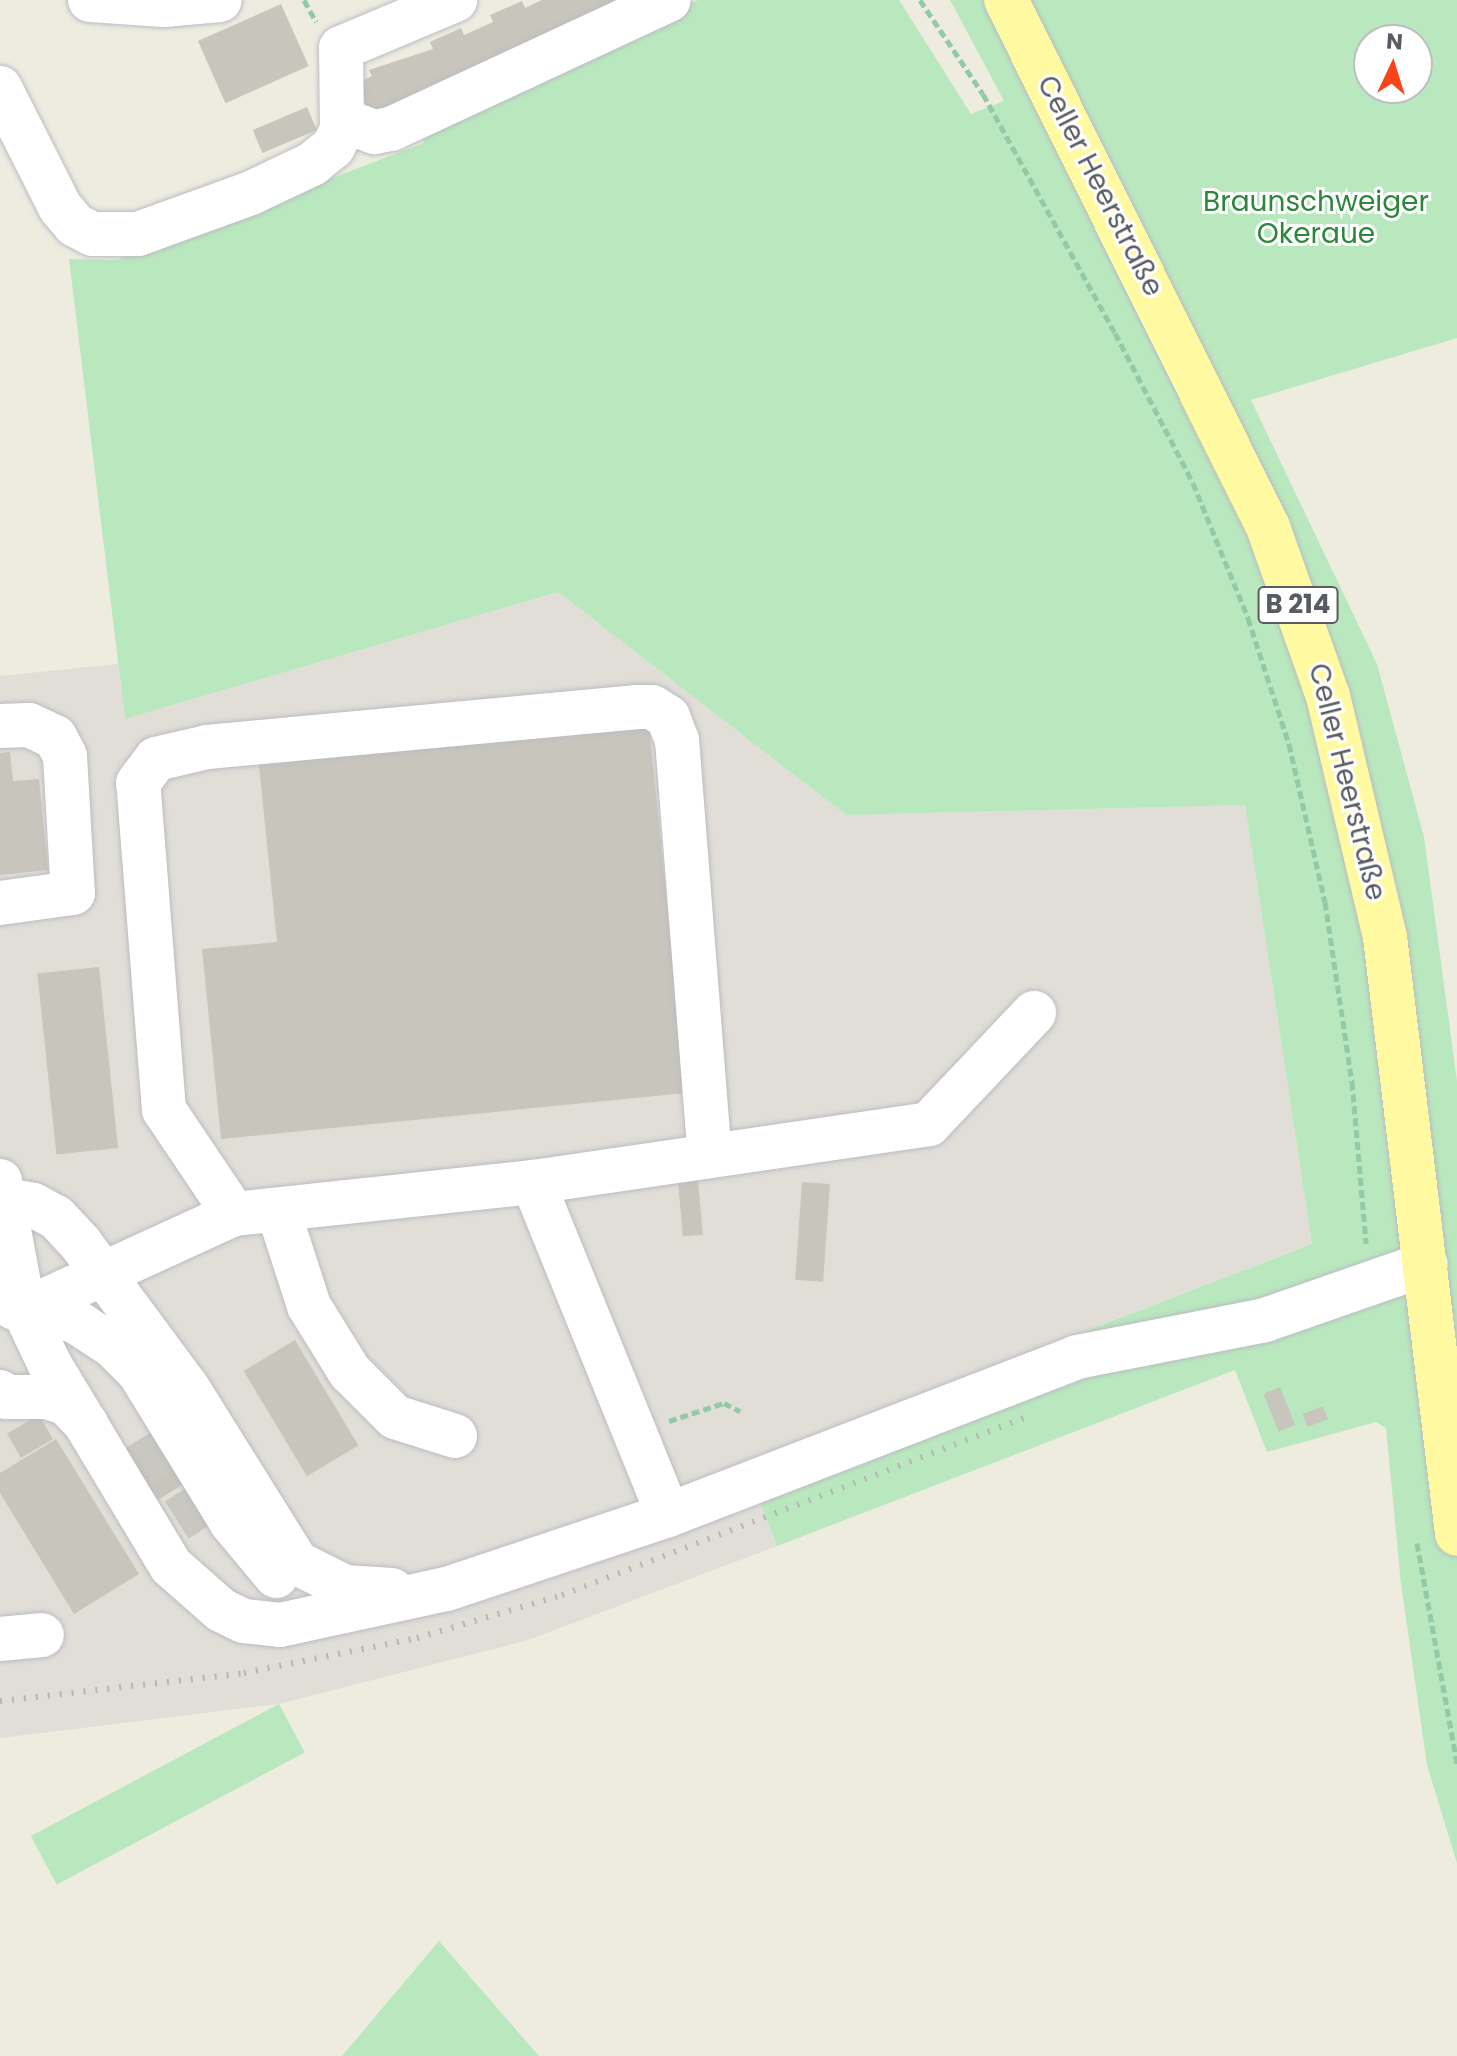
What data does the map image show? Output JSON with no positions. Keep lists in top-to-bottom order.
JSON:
{
  "streets": {
    "main road": ["Celler Heerstraße", "B 214"]
  },
  "parks": ["Braunschweiger Okeraue"],
  "north": "top"
}
